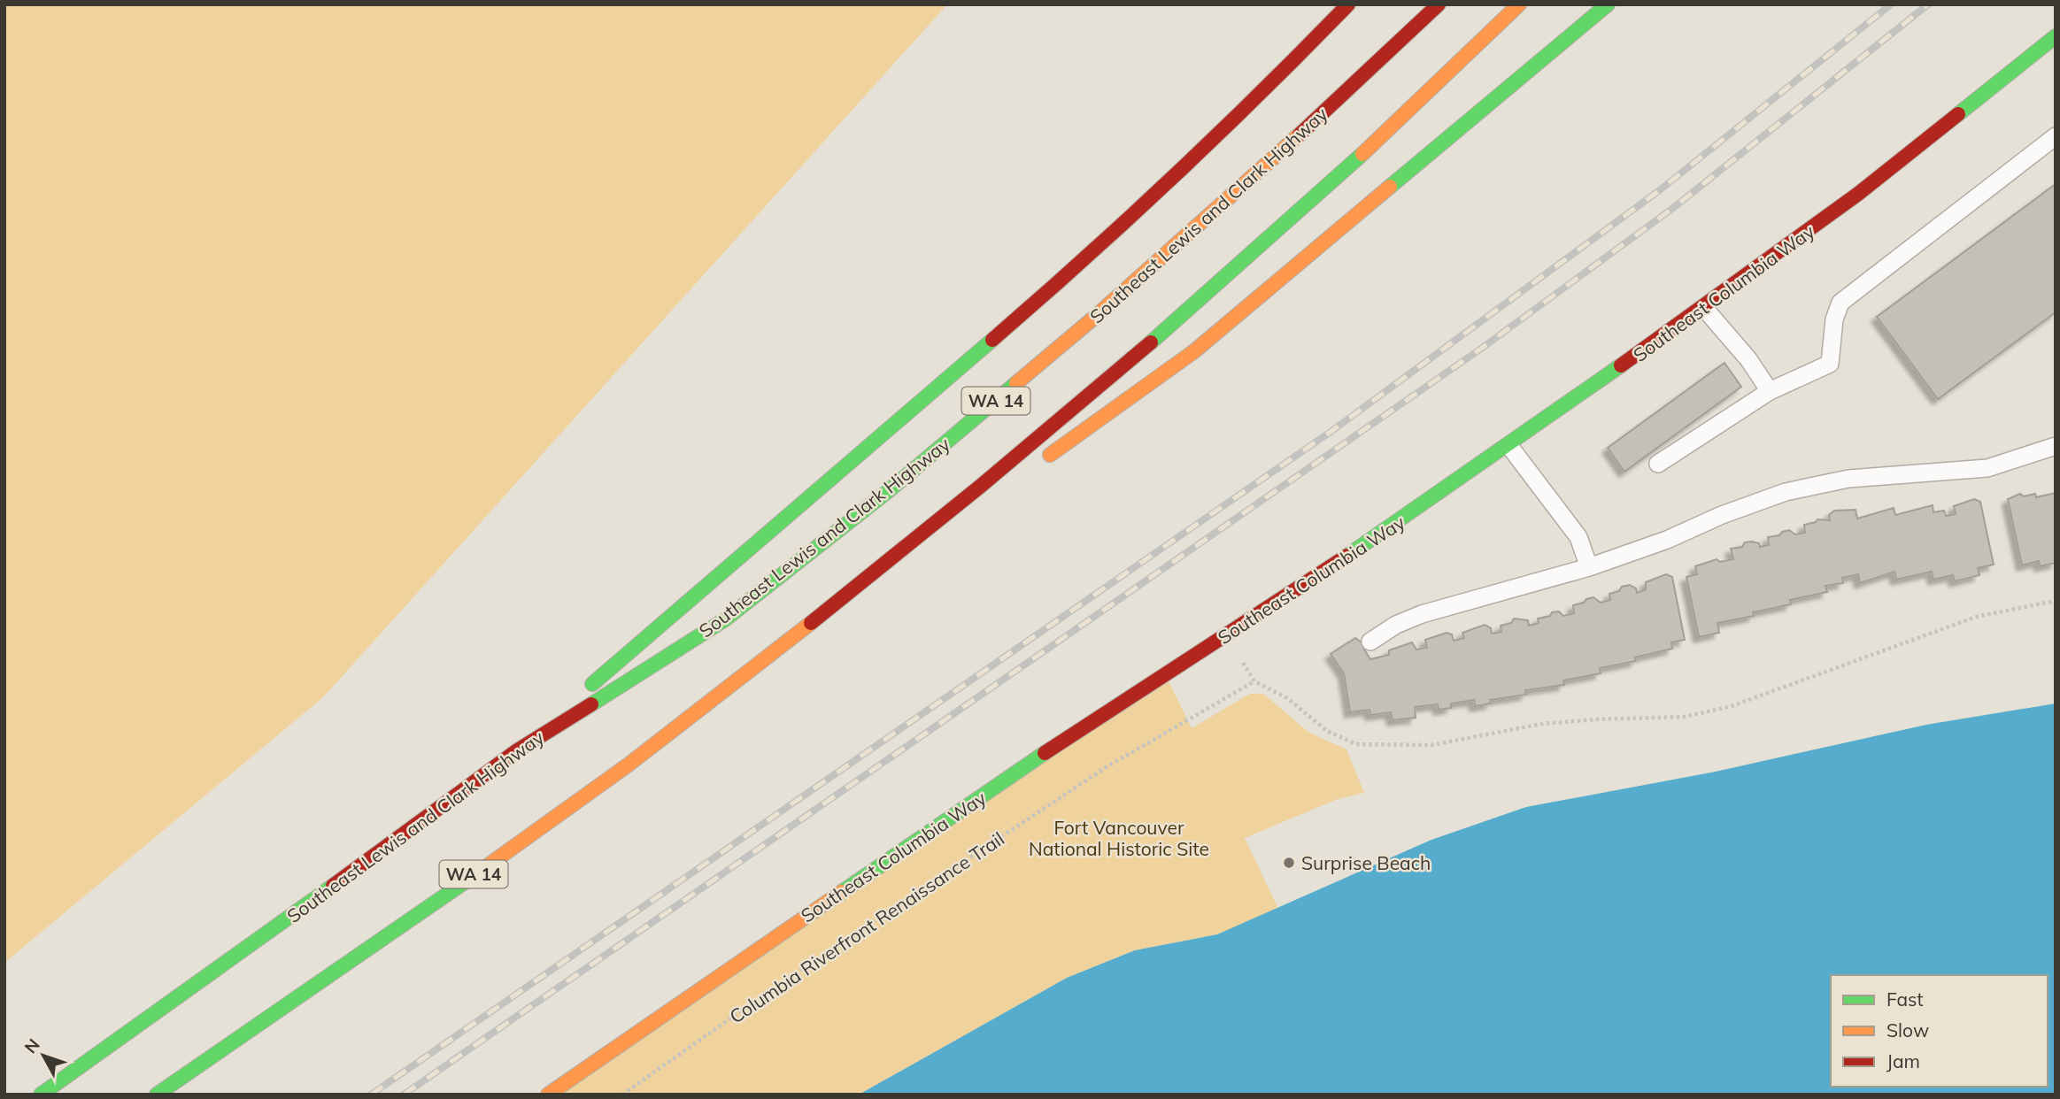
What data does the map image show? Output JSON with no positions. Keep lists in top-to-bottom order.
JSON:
{
  "streets": {
    "main road": ["Southeast Lewis and Clark Highway", "Southeast Columbia Way", "WA 14"],
    "path": ["Columbia Riverfront Renaissance Trail"]
  },
  "parks": ["Fort Vancouver National Historic Site"],
  "places": ["Surprise Beach"],
  "legend": ["Fast", "Slow", "Jam"],
  "north": "top left"
}
